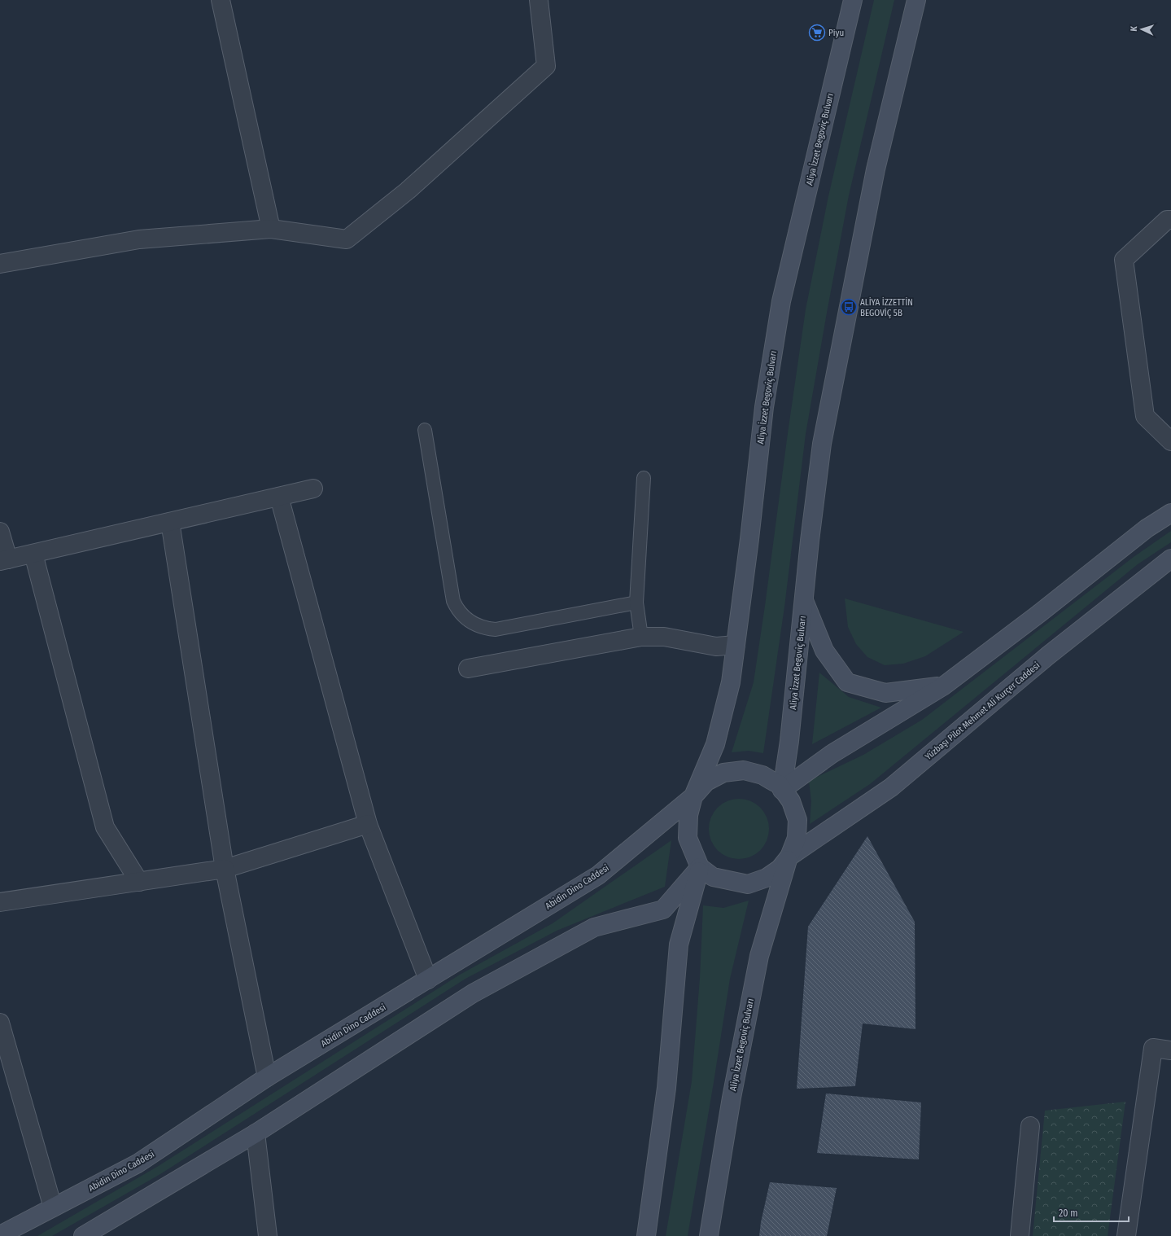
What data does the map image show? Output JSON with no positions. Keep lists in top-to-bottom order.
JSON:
{
  "streets": {
    "main road": ["Aliya İzzet Begoviç Bulvarı", "Yüzbaşı Pilot Mehmet Ali Kurçer Caddesi", "Abidin Dino Caddesi"]
  },
  "crossings": [
    ["Aliya İzzet Begoviç Bulvarı", "Yüzbaşı Pilot Mehmet Ali Kurçer Caddesi"],
    ["Aliya İzzet Begoviç Bulvarı", "Abidin Dino Caddesi"],
    ["Yüzbaşı Pilot Mehmet Ali Kurçer Caddesi", "Abidin Dino Caddesi"]
  ],
  "places": {
    "supermarket": ["Piyu"],
    "bus stop": ["ALİYA İZZETTİN BEGOVİÇ 5B"]
  },
  "scale_bar": "20 m",
  "north": "left"
}
